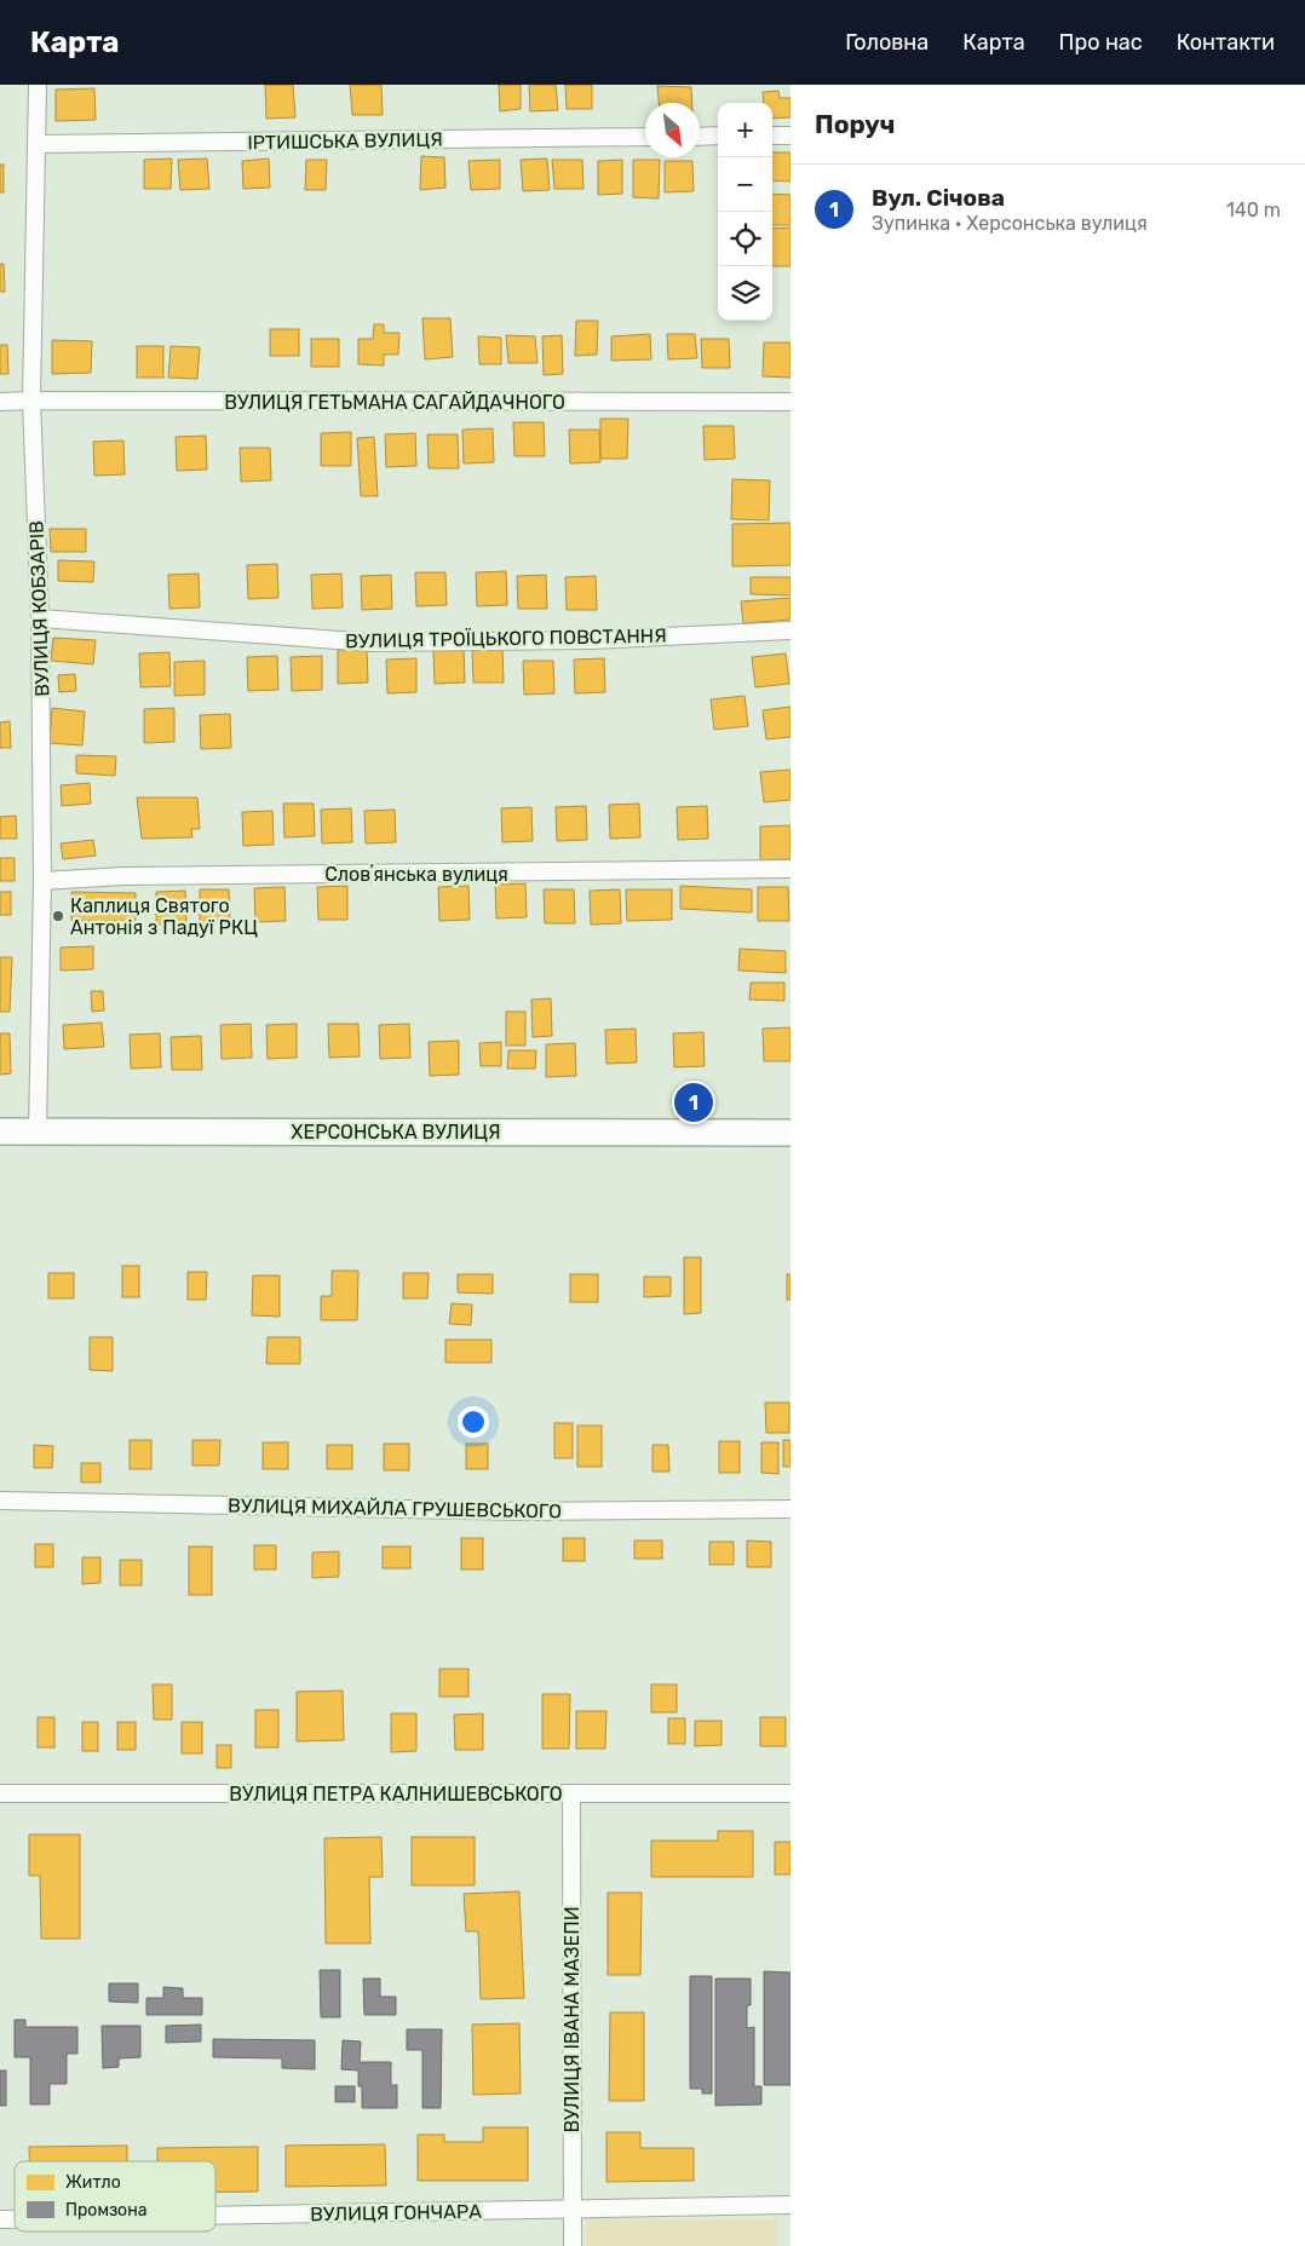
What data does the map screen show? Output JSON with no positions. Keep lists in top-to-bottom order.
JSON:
{
  "streets": {
    "main road": ["ХЕРСОНСЬКА ВУЛИЦЯ"],
    "street": [
      "ІРТИШСЬКА ВУЛИЦЯ",
      "ВУЛИЦЯ ГЕТЬМАНА САГАЙДАЧНОГО",
      "ВУЛИЦЯ КОБЗАРІВ",
      "ВУЛИЦЯ ТРОЇЦЬКОГО ПОВСТАННЯ",
      "Словʼянська вулиця",
      "ВУЛИЦЯ МИХАЙЛА ГРУШЕВСЬКОГО",
      "ВУЛИЦЯ ПЕТРА КАЛНИШЕВСЬКОГО",
      "ВУЛИЦЯ ІВАНА МАЗЕПИ",
      "ВУЛИЦЯ ГОНЧАРА"
    ]
  },
  "crossings": [
    ["ІРТИШСЬКА ВУЛИЦЯ", "ВУЛИЦЯ КОБЗАРІВ"],
    ["ВУЛИЦЯ ГЕТЬМАНА САГАЙДАЧНОГО", "ВУЛИЦЯ КОБЗАРІВ"],
    ["ВУЛИЦЯ КОБЗАРІВ", "ВУЛИЦЯ ТРОЇЦЬКОГО ПОВСТАННЯ"],
    ["ВУЛИЦЯ КОБЗАРІВ", "Словʼянська вулиця"],
    ["ВУЛИЦЯ КОБЗАРІВ", "ХЕРСОНСЬКА ВУЛИЦЯ"],
    ["ВУЛИЦЯ ПЕТРА КАЛНИШЕВСЬКОГО", "ВУЛИЦЯ ІВАНА МАЗЕПИ"],
    ["ВУЛИЦЯ ІВАНА МАЗЕПИ", "ВУЛИЦЯ ГОНЧАРА"]
  ],
  "places": ["Каплиця Святого Антонія з Падуї РКЦ"],
  "legend": ["Житло", "Промзона"],
  "north": "bottom right",
  "page": {
    "header": "Карта",
    "nav": [
      "Головна",
      "Карта",
      "Про нас",
      "Контакти"
    ],
    "heading": "Поруч",
    "map_buttons": ["+", "−"],
    "list": [
      {
        "mark": "1",
        "name": "Вул. Січова",
        "note": "Зупинка · Херсонська вулиця",
        "value": "140 m"
      }
    ],
    "pins": "1"
  }
}
